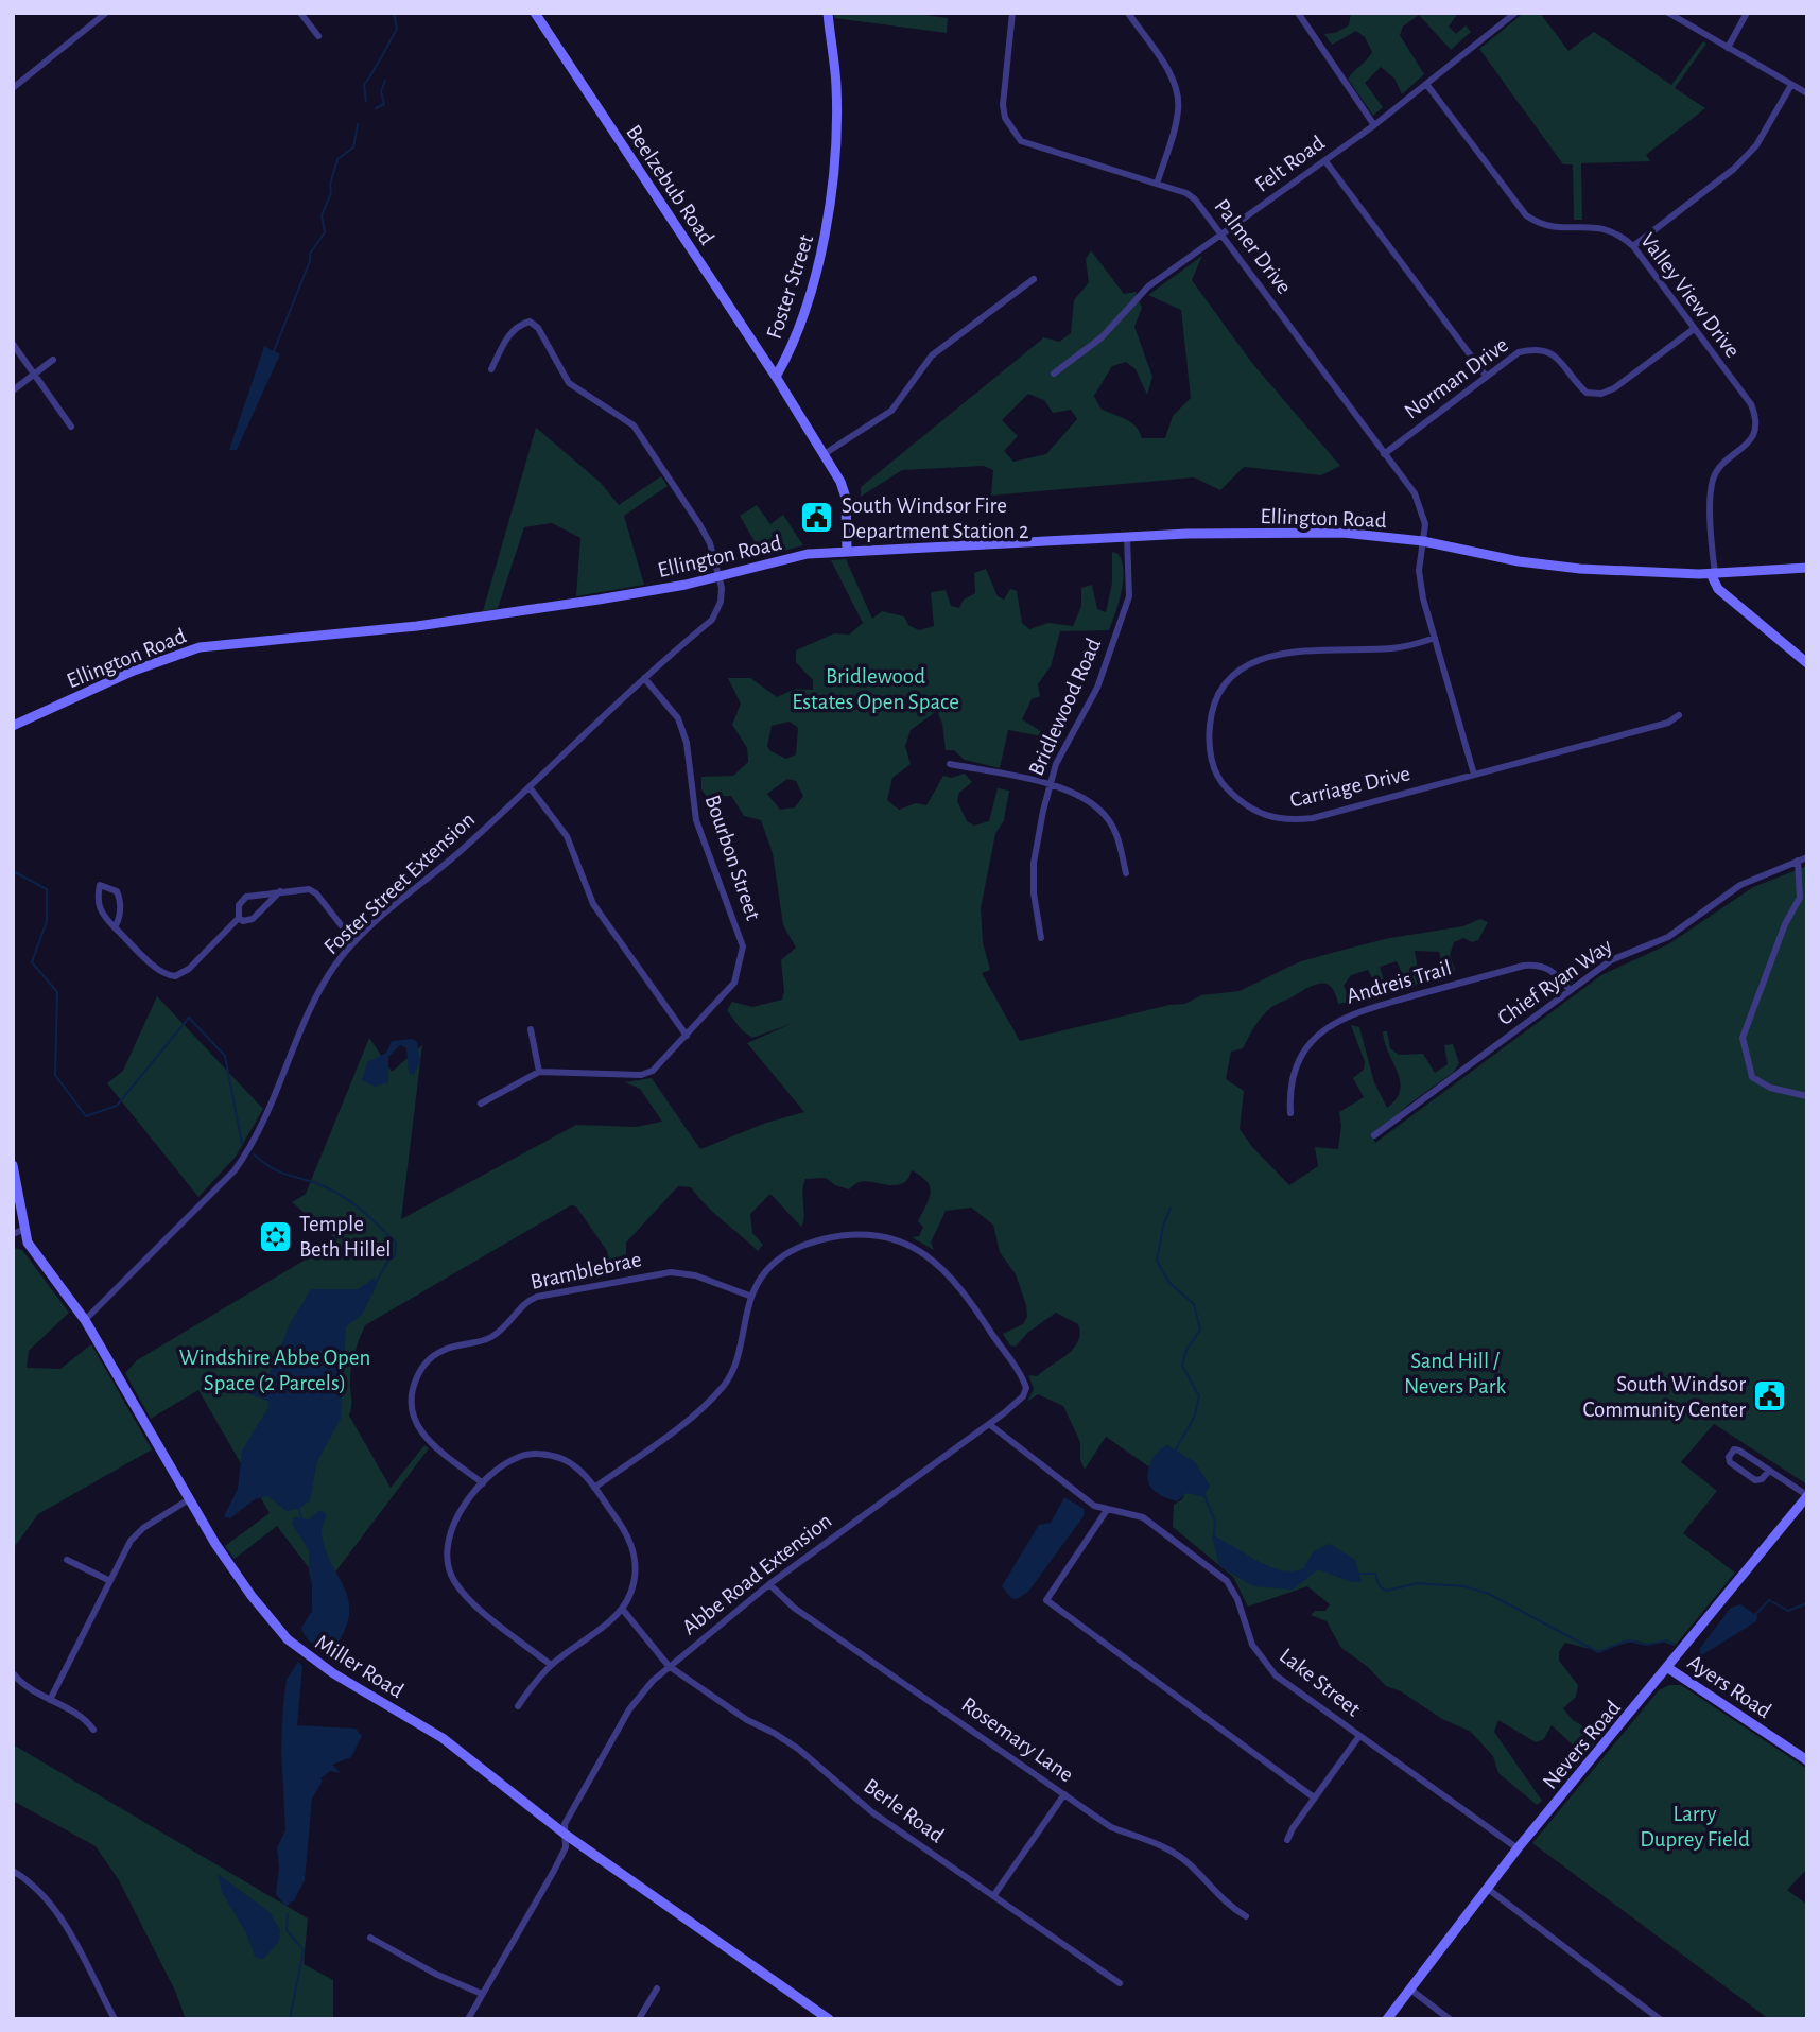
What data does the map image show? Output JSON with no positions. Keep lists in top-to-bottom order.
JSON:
{
  "streets": {
    "street": [
      "Felt Road",
      "Beelzebub Road",
      "Palmer Drive",
      "Foster Street",
      "Valley View Drive",
      "Norman Drive",
      "Ellington Road",
      "Bridlewood Road",
      "Carriage Drive",
      "Bourbon Street",
      "Foster Street Extension",
      "Andreis Trail",
      "Chief Ryan Way",
      "Bramblebrae",
      "Abbe Road Extension",
      "Miller Road",
      "Lake Street",
      "Ayers Road",
      "Rosemary Lane",
      "Nevers Road",
      "Berle Road"
    ]
  },
  "crossings": [
    ["Felt Road", "Palmer Drive"],
    ["Felt Road", "Valley View Drive"],
    ["Beelzebub Road", "Foster Street"],
    ["Palmer Drive", "Norman Drive"],
    ["Palmer Drive", "Ellington Road"],
    ["Palmer Drive", "Carriage Drive"],
    ["Valley View Drive", "Norman Drive"],
    ["Valley View Drive", "Ellington Road"],
    ["Ellington Road", "Bridlewood Road"],
    ["Ellington Road", "Foster Street Extension"],
    ["Bourbon Street", "Foster Street Extension"],
    ["Foster Street Extension", "Miller Road"],
    ["Andreis Trail", "Chief Ryan Way"],
    ["Bramblebrae", "Abbe Road Extension"],
    ["Bramblebrae", "Berle Road"],
    ["Abbe Road Extension", "Miller Road"],
    ["Abbe Road Extension", "Lake Street"],
    ["Abbe Road Extension", "Rosemary Lane"],
    ["Abbe Road Extension", "Berle Road"],
    ["Lake Street", "Nevers Road"],
    ["Ayers Road", "Nevers Road"]
  ],
  "parks": [
    "Bridlewood Estates Open Space",
    "Windshire Abbe Open Space (2 Parcels)",
    "Sand Hill / Nevers Park",
    "Larry Duprey Field"
  ],
  "places": {
    "public building": ["South Windsor Fire Department Station 2", "South Windsor Community Center"],
    "synagogue": ["Temple Beth Hillel"]
  }
}
